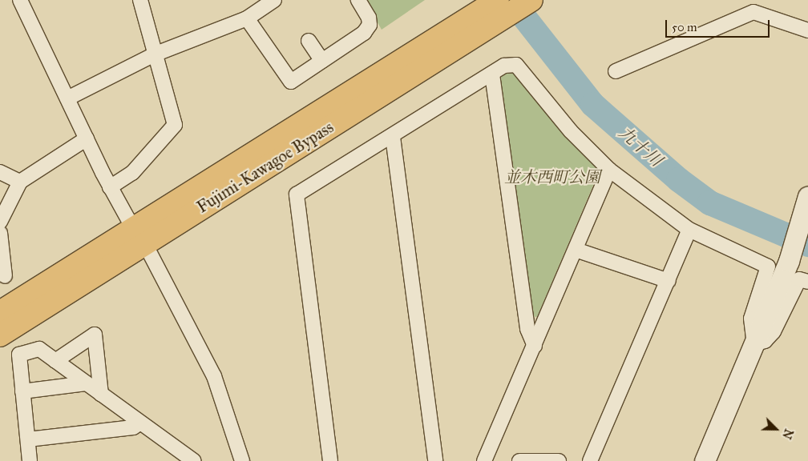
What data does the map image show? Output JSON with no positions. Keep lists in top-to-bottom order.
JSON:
{
  "streets": {
    "highway": ["Fujimi-Kawagoe Bypass"]
  },
  "water": ["九十川"],
  "parks": ["並木西町公園"],
  "scale_bar": "50 m",
  "north": "bottom right"
}
